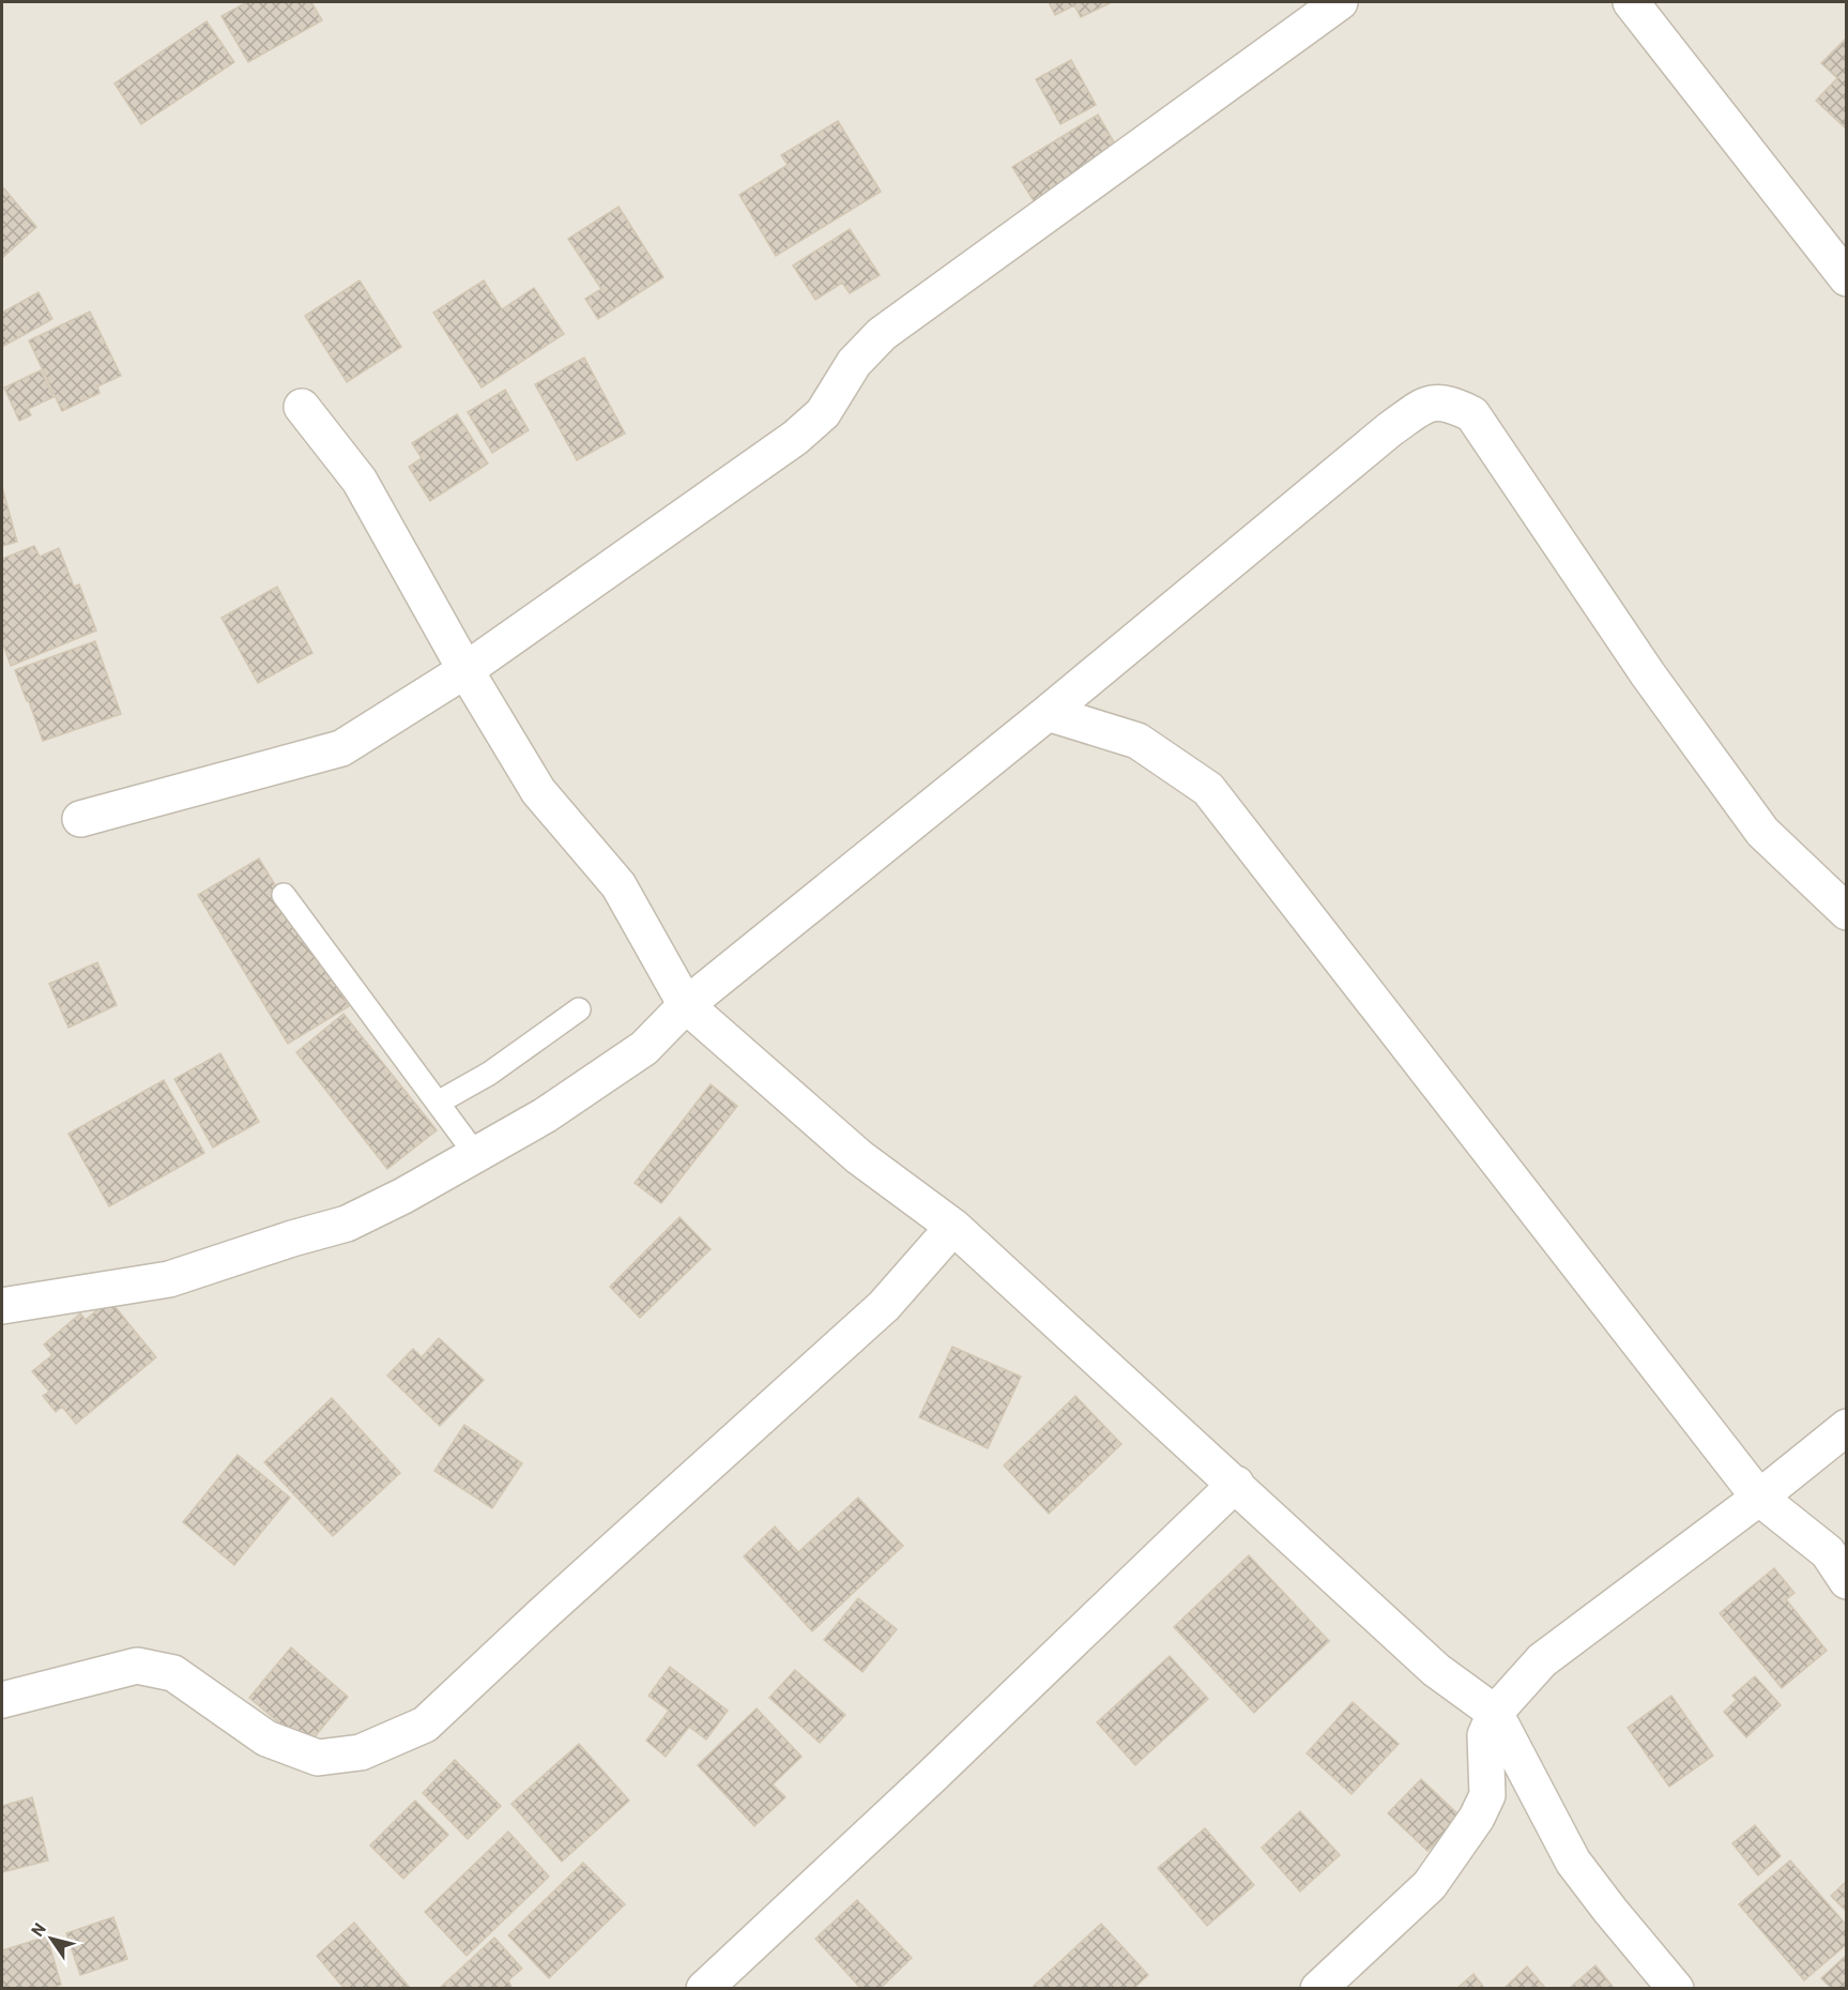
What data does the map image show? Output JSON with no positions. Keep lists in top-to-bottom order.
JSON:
{
  "north": "top left"
}
